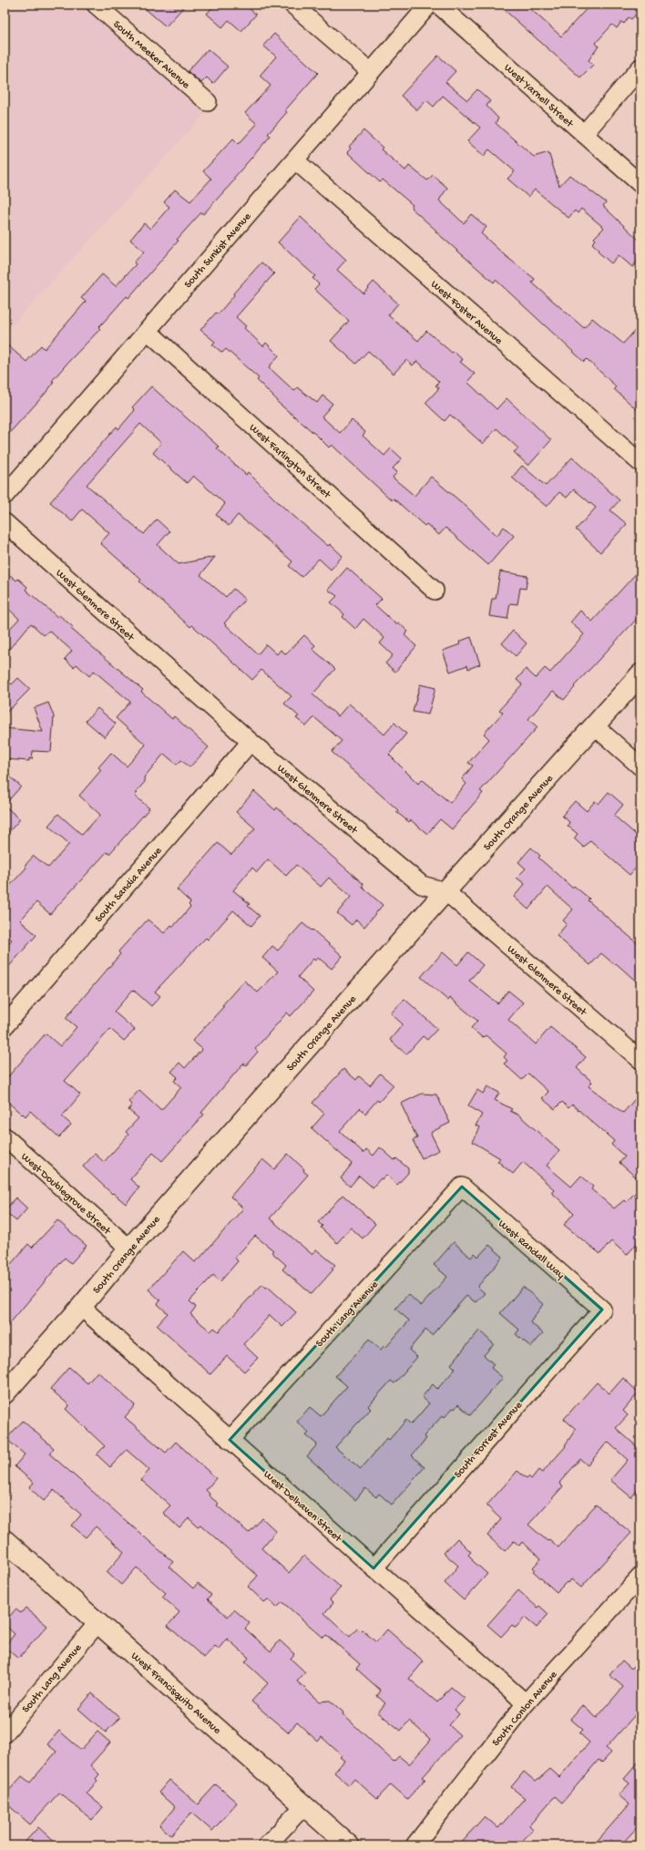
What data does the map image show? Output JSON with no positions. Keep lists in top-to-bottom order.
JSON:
{
  "streets": {
    "street": [
      "South Meeker Avenue",
      "West Yarnell Street",
      "South Sunkist Avenue",
      "West Foster Avenue",
      "West Farlington Street",
      "West Glenmere Street",
      "South Orange Avenue",
      "South Sandia Avenue",
      "West Doublegrove Street",
      "West Randall Way",
      "South Lang Avenue",
      "South Forrest Avenue",
      "West Delhaven Street",
      "West Francisquito Avenue",
      "South Conlon Avenue"
    ]
  },
  "crossings": [
    ["South Sunkist Avenue", "West Foster Avenue"],
    ["South Sunkist Avenue", "West Farlington Street"],
    ["West Glenmere Street", "South Orange Avenue"],
    ["West Glenmere Street", "South Sandia Avenue"],
    ["South Orange Avenue", "West Doublegrove Street"],
    ["South Orange Avenue", "West Delhaven Street"],
    ["West Randall Way", "South Lang Avenue"],
    ["West Randall Way", "South Forrest Avenue"],
    ["South Lang Avenue", "West Delhaven Street"],
    ["South Lang Avenue", "West Francisquito Avenue"],
    ["South Forrest Avenue", "West Delhaven Street"],
    ["West Delhaven Street", "South Conlon Avenue"]
  ]
}
